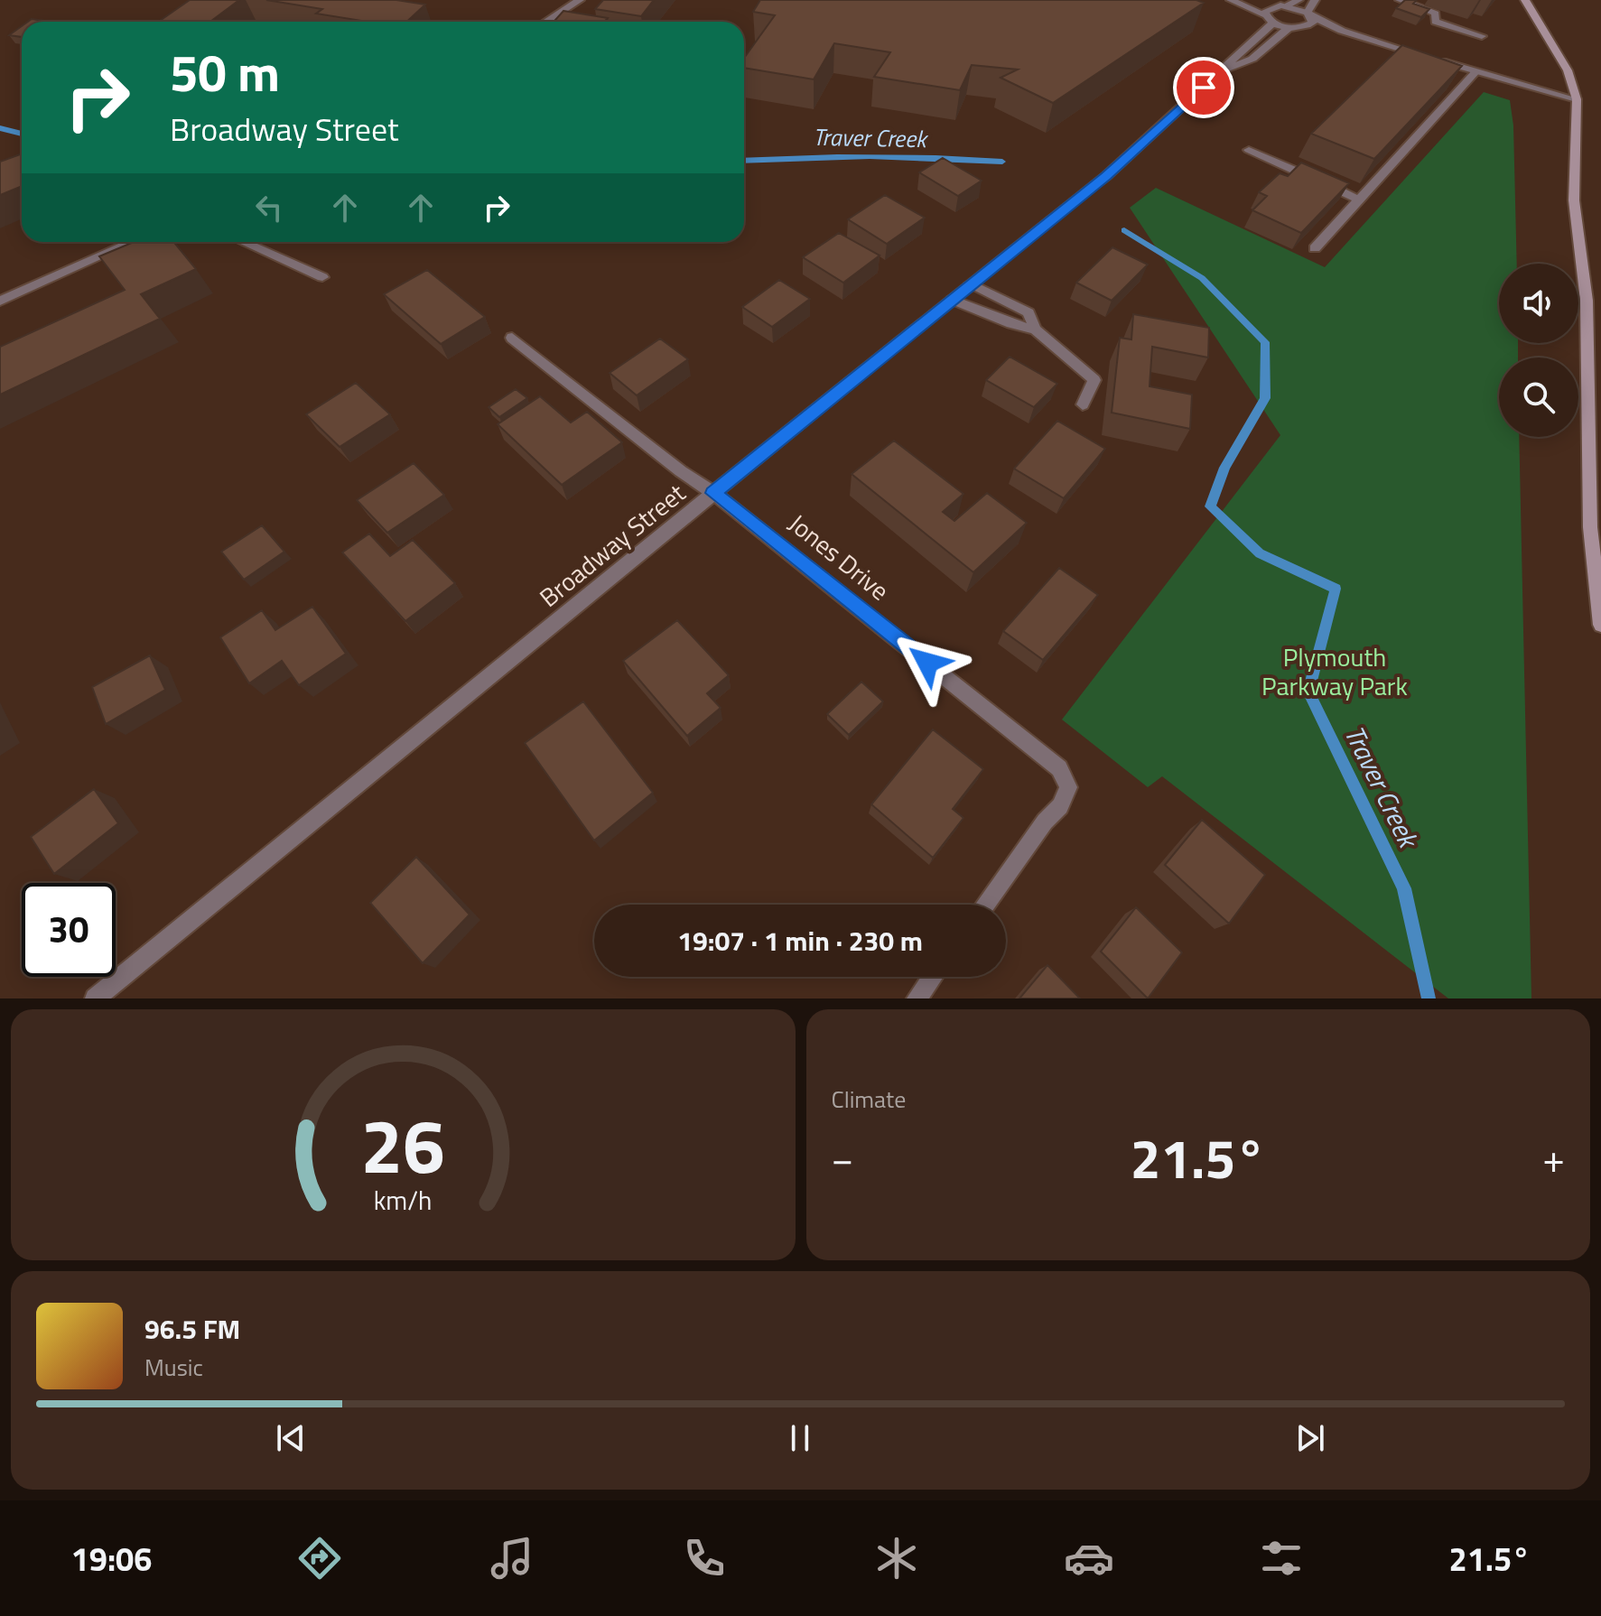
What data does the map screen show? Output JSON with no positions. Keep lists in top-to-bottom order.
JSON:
{
  "streets": {
    "street": ["Broadway Street", "Jones Drive"]
  },
  "crossings": [
    ["Broadway Street", "Jones Drive"]
  ],
  "water": ["Traver Creek"],
  "parks": ["Plymouth Parkway Park"],
  "page": {
    "turn": ["50 m", "Broadway Street"],
    "limit": "30",
    "trip": "19:07 · 1 min · 230 m",
    "tile": "Climate",
    "heat": ["−", "21.5°", "+"],
    "song": ["96.5 FM", "Music"],
    "tabs": ["19:06", "21.5°"],
    "gauge": ["26", "km/h"]
  }
}
